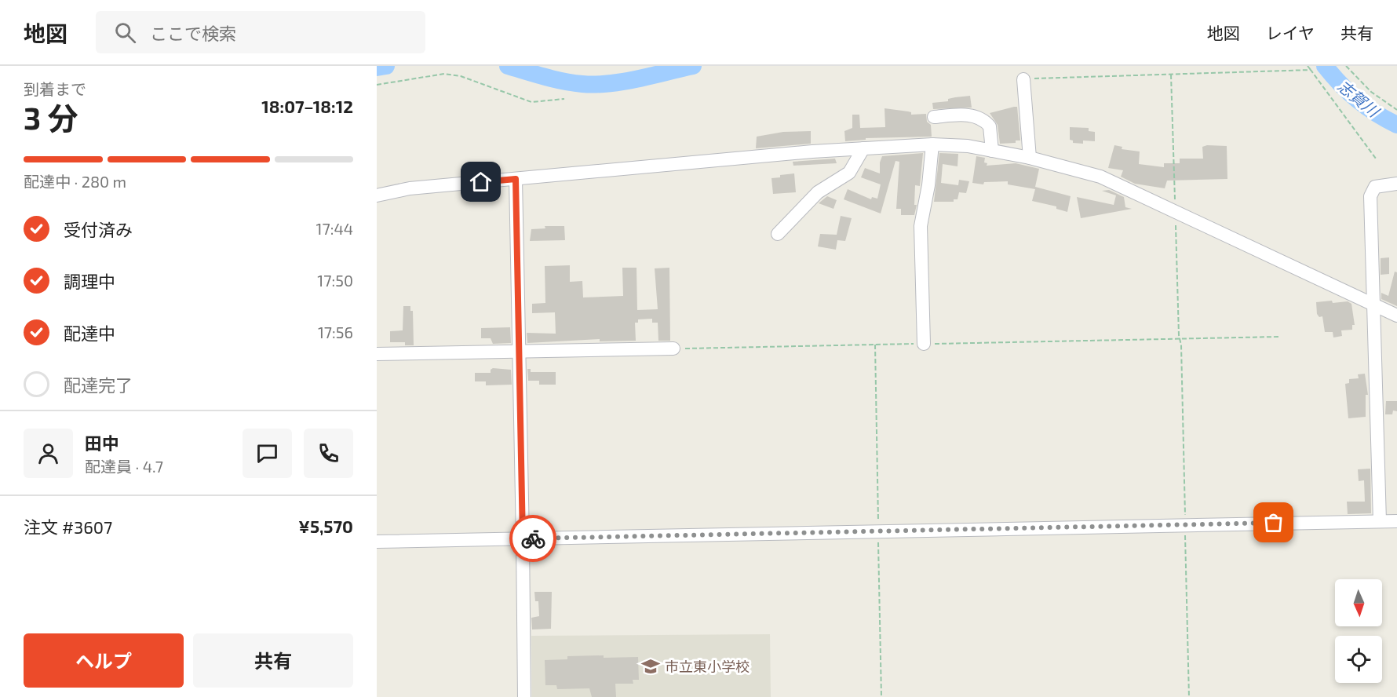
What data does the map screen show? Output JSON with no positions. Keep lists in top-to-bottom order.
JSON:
{
  "water": ["志賀川"],
  "places": {
    "school or university": ["市立東小学校"]
  },
  "north": "bottom",
  "page": {
    "header": "地図",
    "search": "ここで検索",
    "nav": ["地図", "レイヤ", "共有"],
    "heading": ["3 分", "到着まで", "18:07–18:12"],
    "panel": [
      "田中",
      "配達員 · 4.7",
      "注文 #3607",
      "¥5,570"
    ],
    "bar": "配達中 · 280 m",
    "list": [
      ["受付済み", "17:44"],
      ["調理中", "17:50"],
      ["配達中", "17:56"],
      "配達完了"
    ],
    "buttons": ["ヘルプ", "共有"]
  }
}
